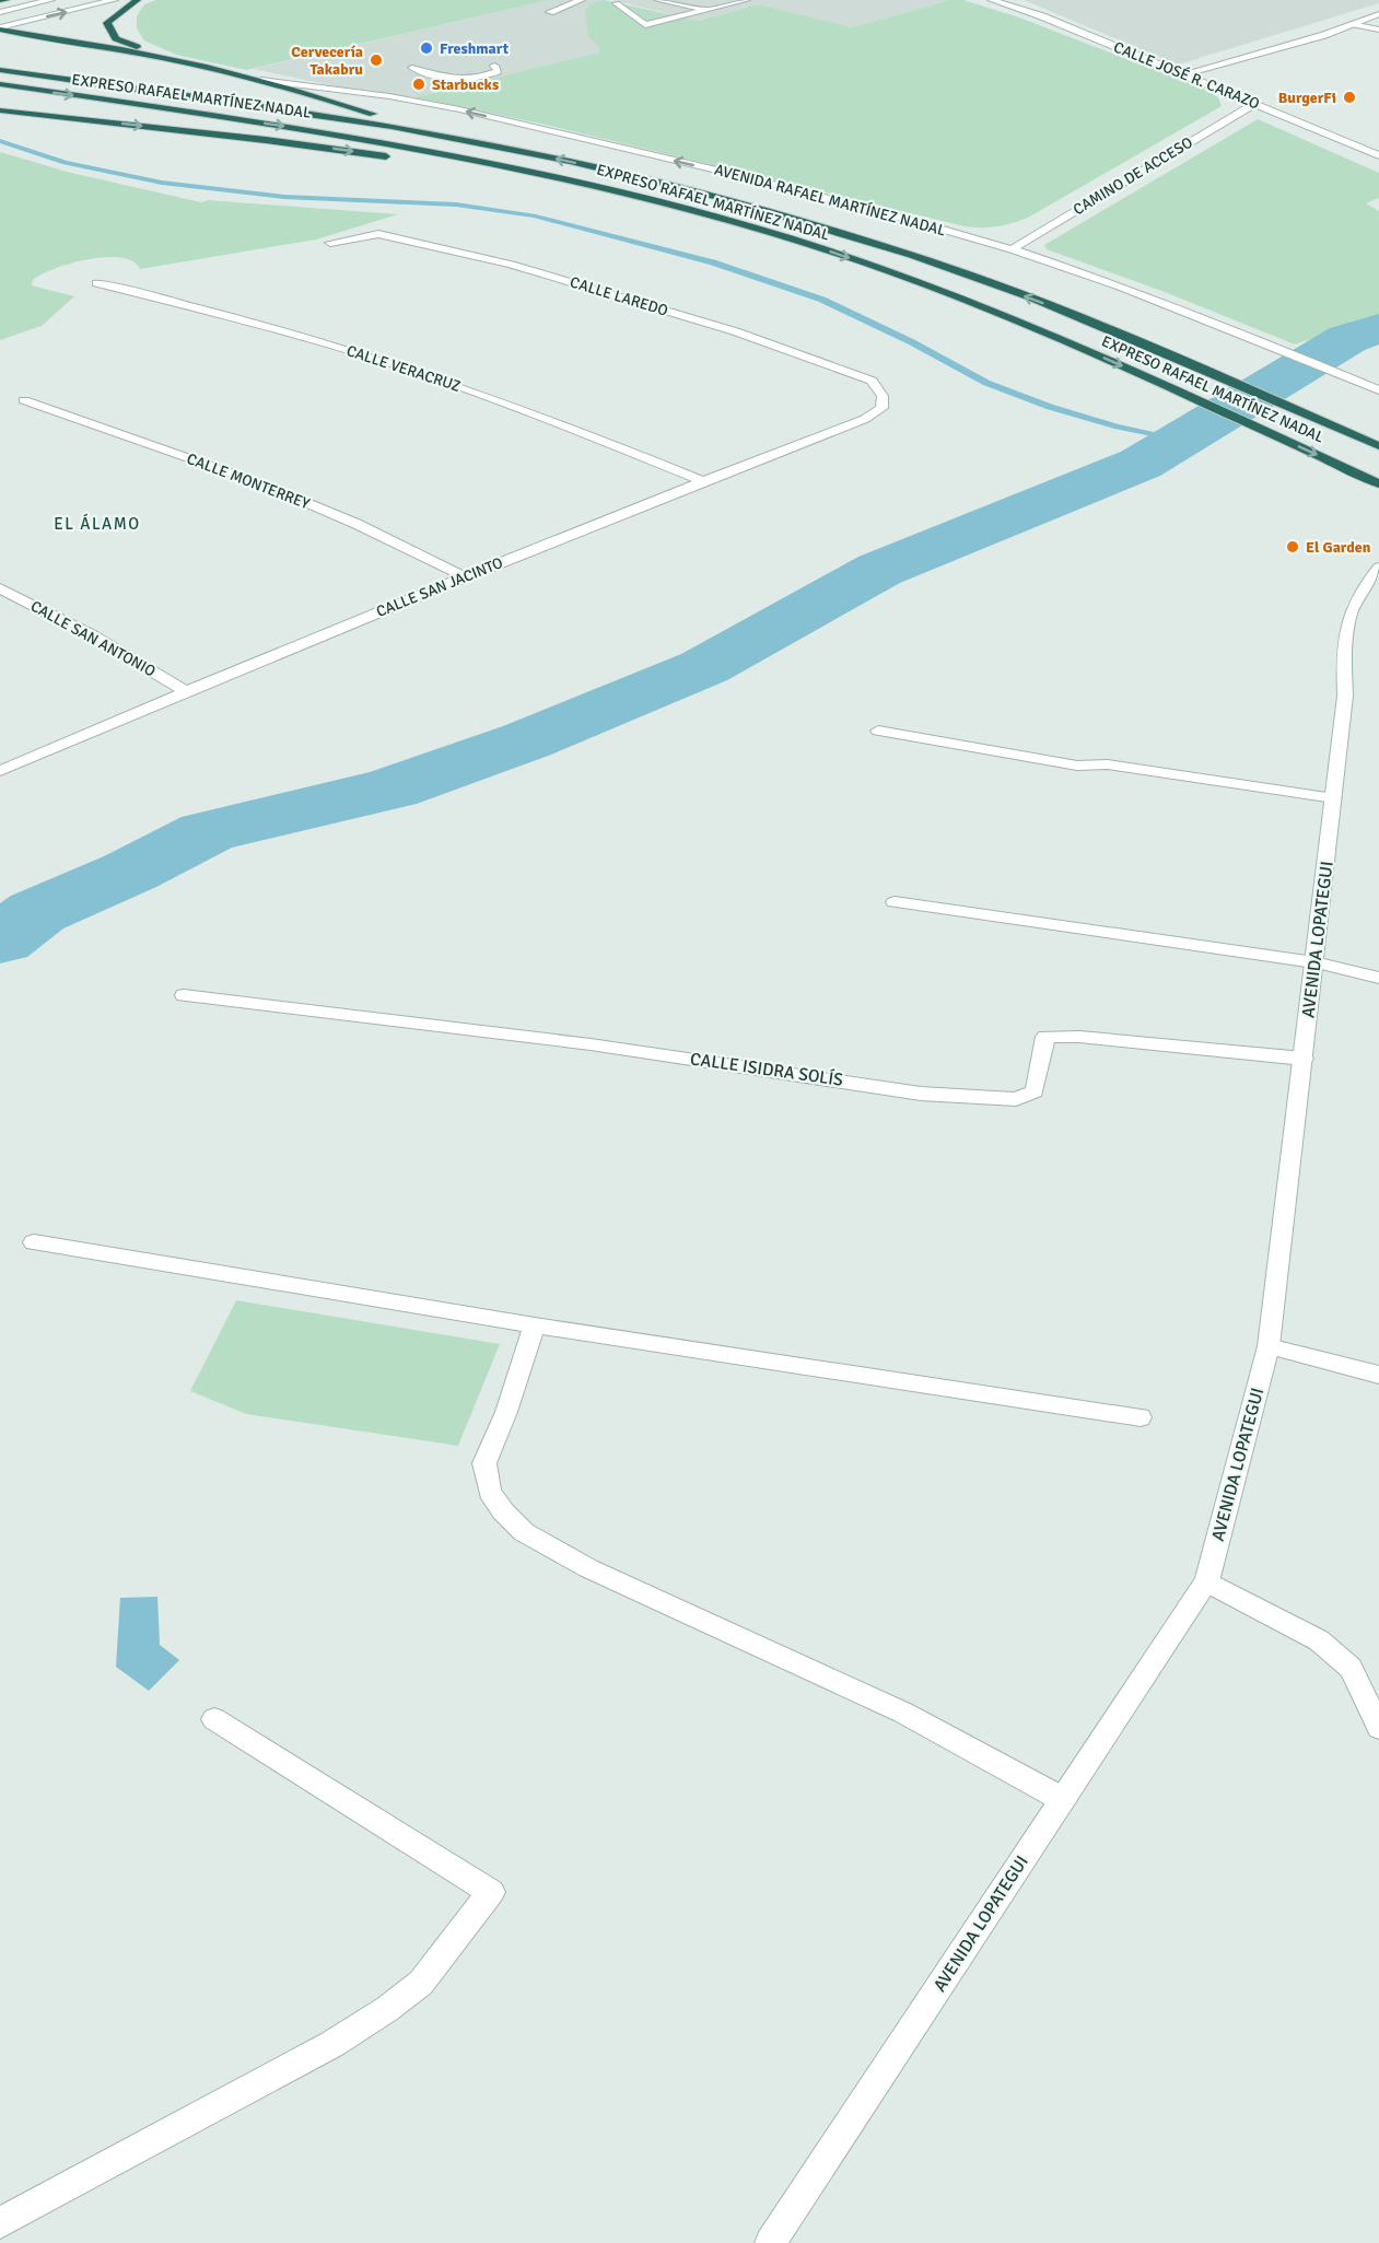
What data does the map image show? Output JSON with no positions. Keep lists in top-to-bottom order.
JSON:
{
  "streets": {
    "highway": ["EXPRESO RAFAEL MARTÍNEZ NADAL"],
    "street": [
      "CALLE JOSÉ R. CARAZO",
      "CAMINO DE ACCESO",
      "AVENIDA RAFAEL MARTÍNEZ NADAL",
      "CALLE LAREDO",
      "CALLE VERACRUZ",
      "CALLE MONTERREY",
      "CALLE SAN JACINTO",
      "CALLE SAN ANTONIO",
      "AVENIDA LOPATEGUI",
      "CALLE ISIDRA SOLÍS"
    ]
  },
  "crossings": [
    ["CALLE JOSÉ R. CARAZO", "CAMINO DE ACCESO"],
    ["CAMINO DE ACCESO", "AVENIDA RAFAEL MARTÍNEZ NADAL"],
    ["CALLE LAREDO", "CALLE SAN JACINTO"],
    ["CALLE VERACRUZ", "CALLE SAN JACINTO"],
    ["CALLE MONTERREY", "CALLE SAN JACINTO"],
    ["CALLE SAN JACINTO", "CALLE SAN ANTONIO"],
    ["AVENIDA LOPATEGUI", "CALLE ISIDRA SOLÍS"]
  ],
  "one_way": ["AVENIDA RAFAEL MARTÍNEZ NADAL"],
  "districts": ["EL ÁLAMO"],
  "places": [
    "Freshmart",
    "Cervecería Takabru",
    "Starbucks",
    "BurgerFi",
    "El Garden"
  ]
}
